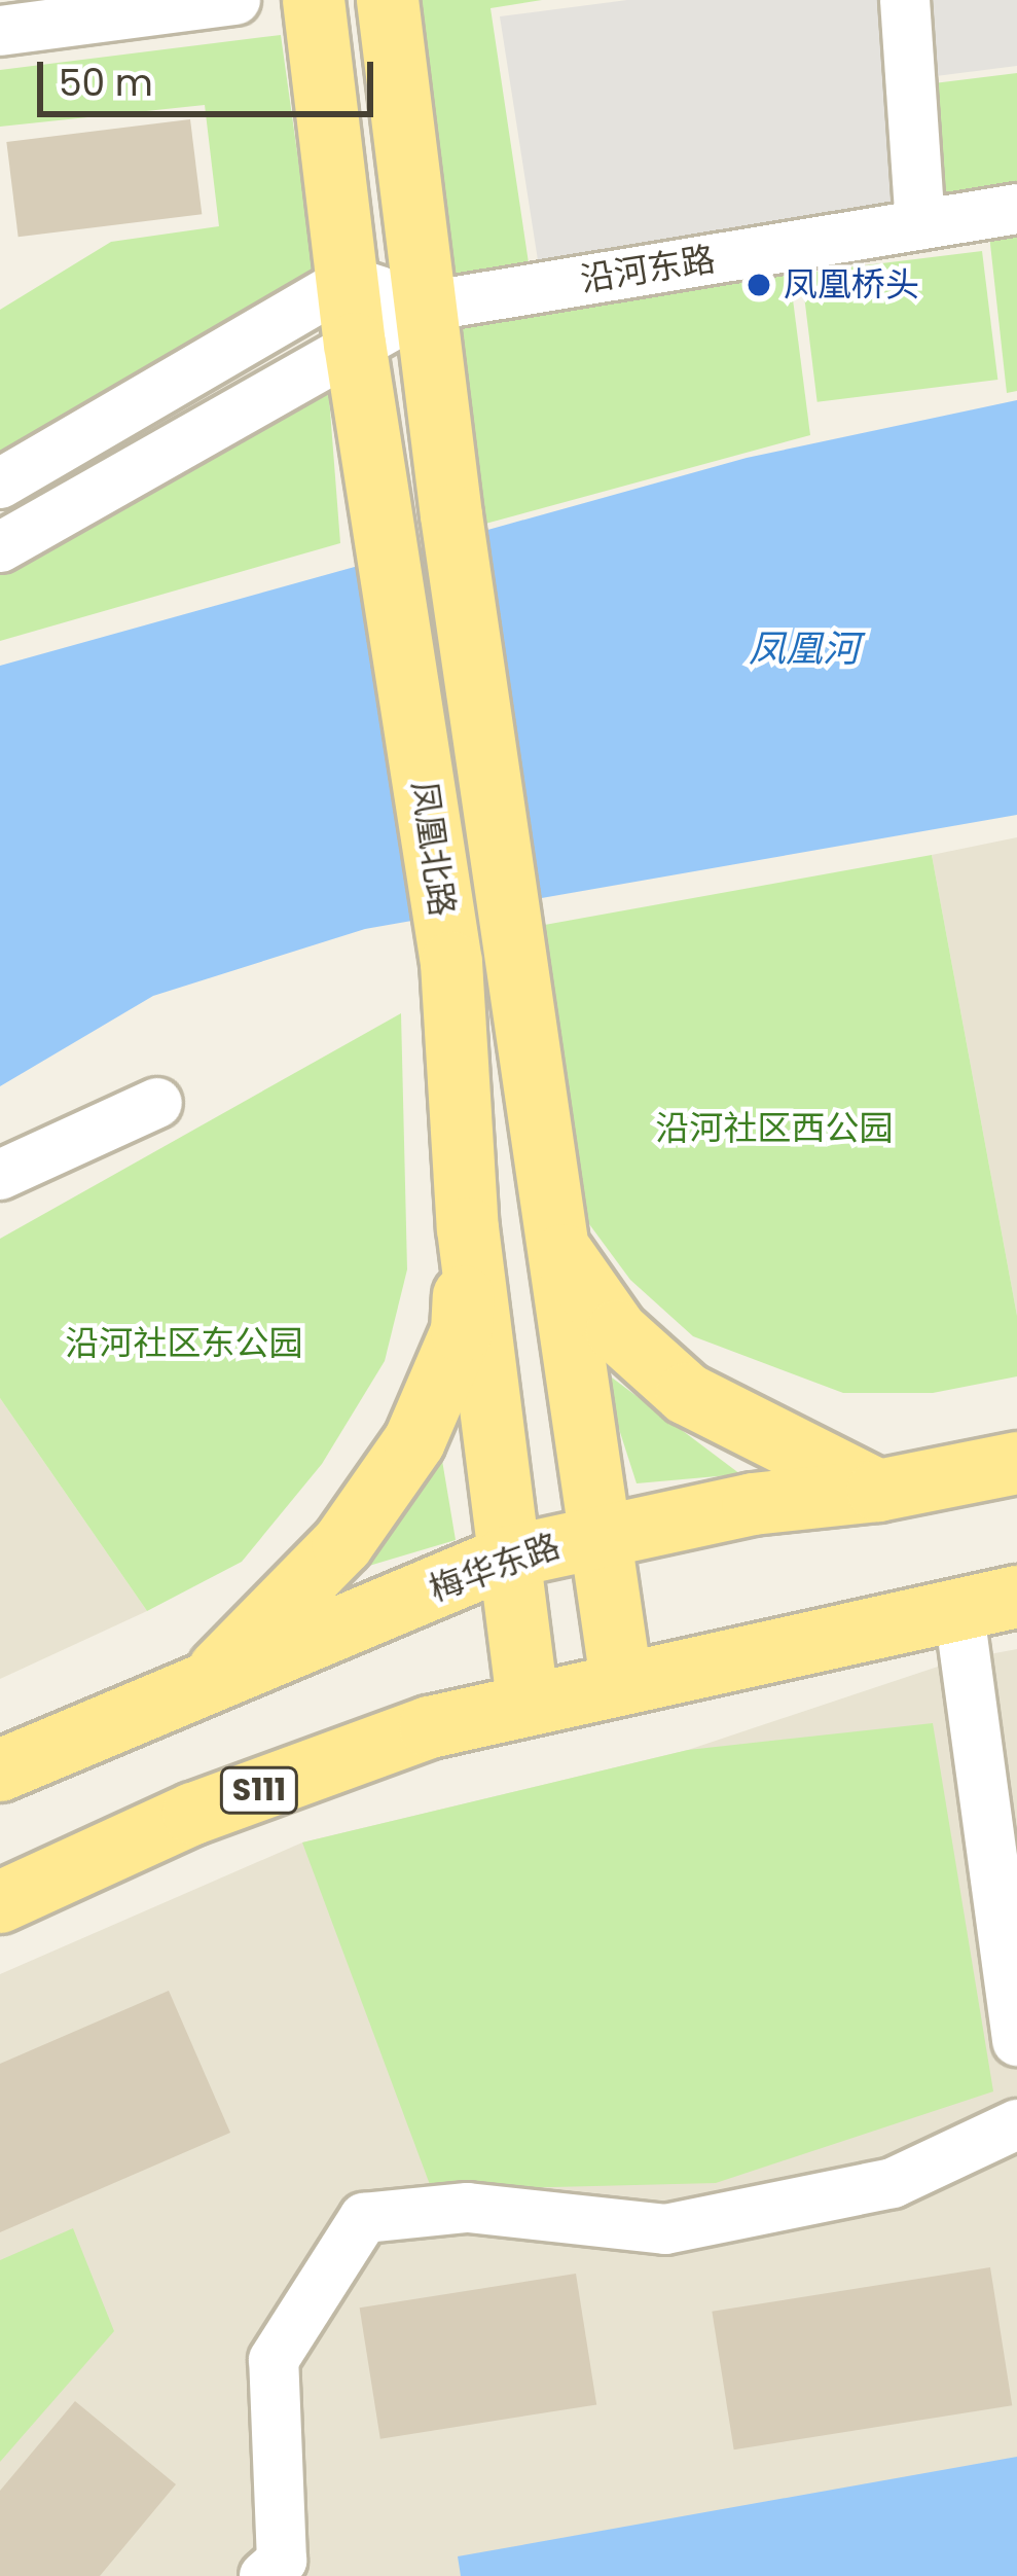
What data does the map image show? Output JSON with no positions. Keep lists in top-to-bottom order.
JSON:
{
  "streets": {
    "main road": ["凤凰北路", "梅华东路", "S111"],
    "street": ["沿河东路"]
  },
  "crossings": [
    ["沿河东路", "凤凰北路"],
    ["凤凰北路", "梅华东路"],
    ["凤凰北路", "S111"]
  ],
  "water": ["凤凰河"],
  "parks": ["沿河社区西公园", "沿河社区东公园"],
  "places": ["凤凰桥头"],
  "scale_bar": "50 m"
}
